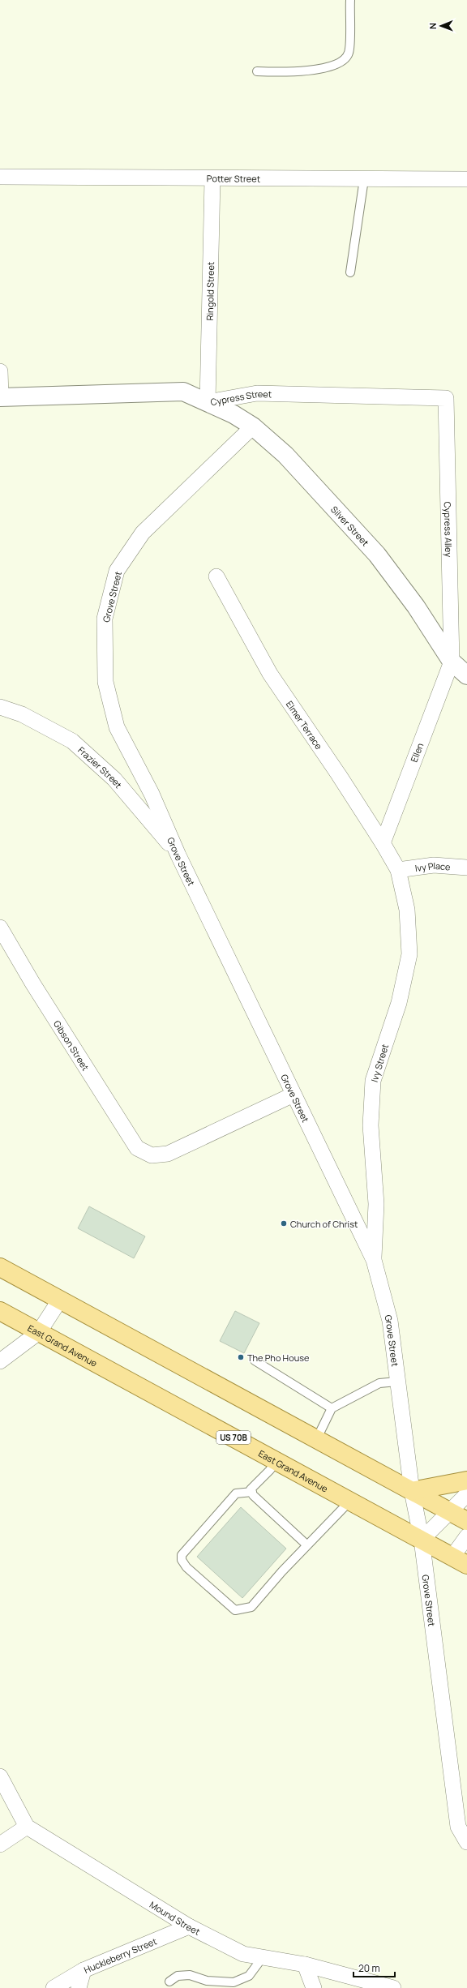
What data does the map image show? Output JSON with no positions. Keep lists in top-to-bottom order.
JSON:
{
  "streets": {
    "main road": ["East Grand Avenue", "US 70B"],
    "street": [
      "Potter Street",
      "Ringold Street",
      "Cypress Street",
      "Silver Street",
      "Cypress Alley",
      "Grove Street",
      "Elmer Terrace",
      "Ellen",
      "Frazier Street",
      "Ivy Place",
      "Gibson Street",
      "Ivy Street",
      "Mound Street",
      "Huckleberry Street"
    ]
  },
  "crossings": [
    ["Potter Street", "Ringold Street"],
    ["Ringold Street", "Cypress Street"],
    ["Ringold Street", "Silver Street"],
    ["Cypress Street", "Silver Street"],
    ["Cypress Street", "Cypress Alley"],
    ["Silver Street", "Cypress Alley"],
    ["Silver Street", "Grove Street"],
    ["Silver Street", "Ellen"],
    ["Cypress Alley", "Ellen"],
    ["Grove Street", "Frazier Street"],
    ["Grove Street", "Gibson Street"],
    ["Grove Street", "Ivy Street"],
    ["Grove Street", "East Grand Avenue"],
    ["Elmer Terrace", "Ellen"],
    ["Elmer Terrace", "Ivy Place"],
    ["Elmer Terrace", "Ivy Street"],
    ["Ivy Place", "Ivy Street"],
    ["Mound Street", "Huckleberry Street"]
  ],
  "places": ["Church of Christ", "The Pho House"],
  "scale_bar": "20 m",
  "north": "left"
}
